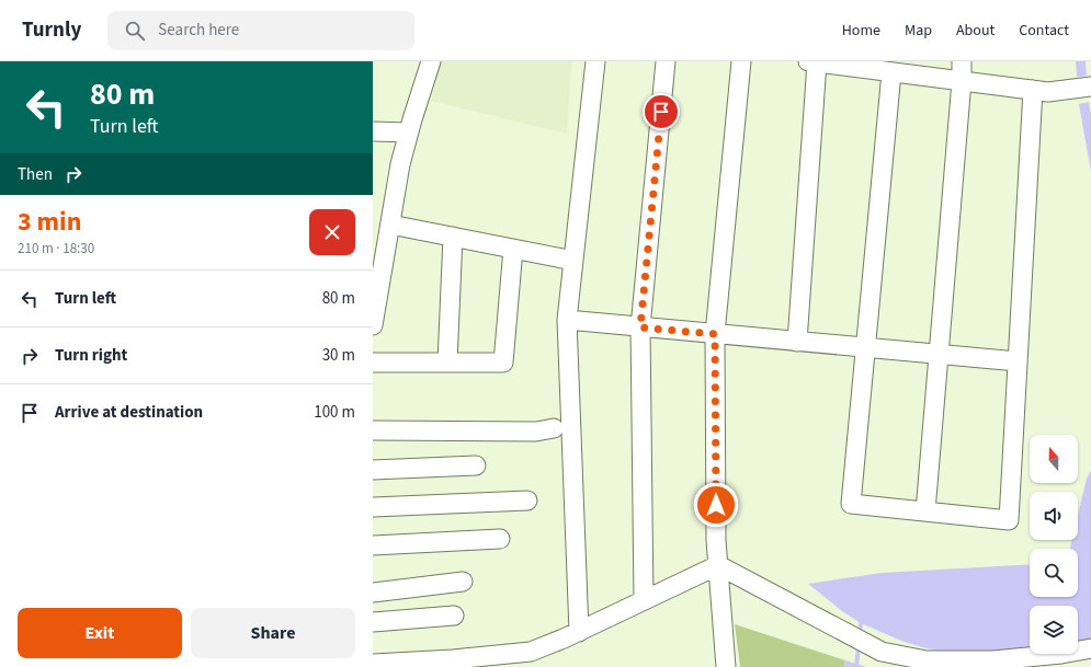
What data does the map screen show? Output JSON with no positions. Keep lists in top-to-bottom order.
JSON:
{
  "north": "top",
  "page": {
    "header": "Turnly",
    "search": "Search here",
    "nav": [
      "Home",
      "Map",
      "About",
      "Contact"
    ],
    "turn": ["80 m", "Turn left"],
    "then": "Then",
    "heading": ["3 min", "210 m · 18:30"],
    "list": [
      {
        "name": "Turn left",
        "value": "80 m"
      },
      {
        "name": "Turn right",
        "value": "30 m"
      },
      {
        "name": "Arrive at destination",
        "value": "100 m"
      }
    ],
    "buttons": ["Exit", "Share"]
  }
}
